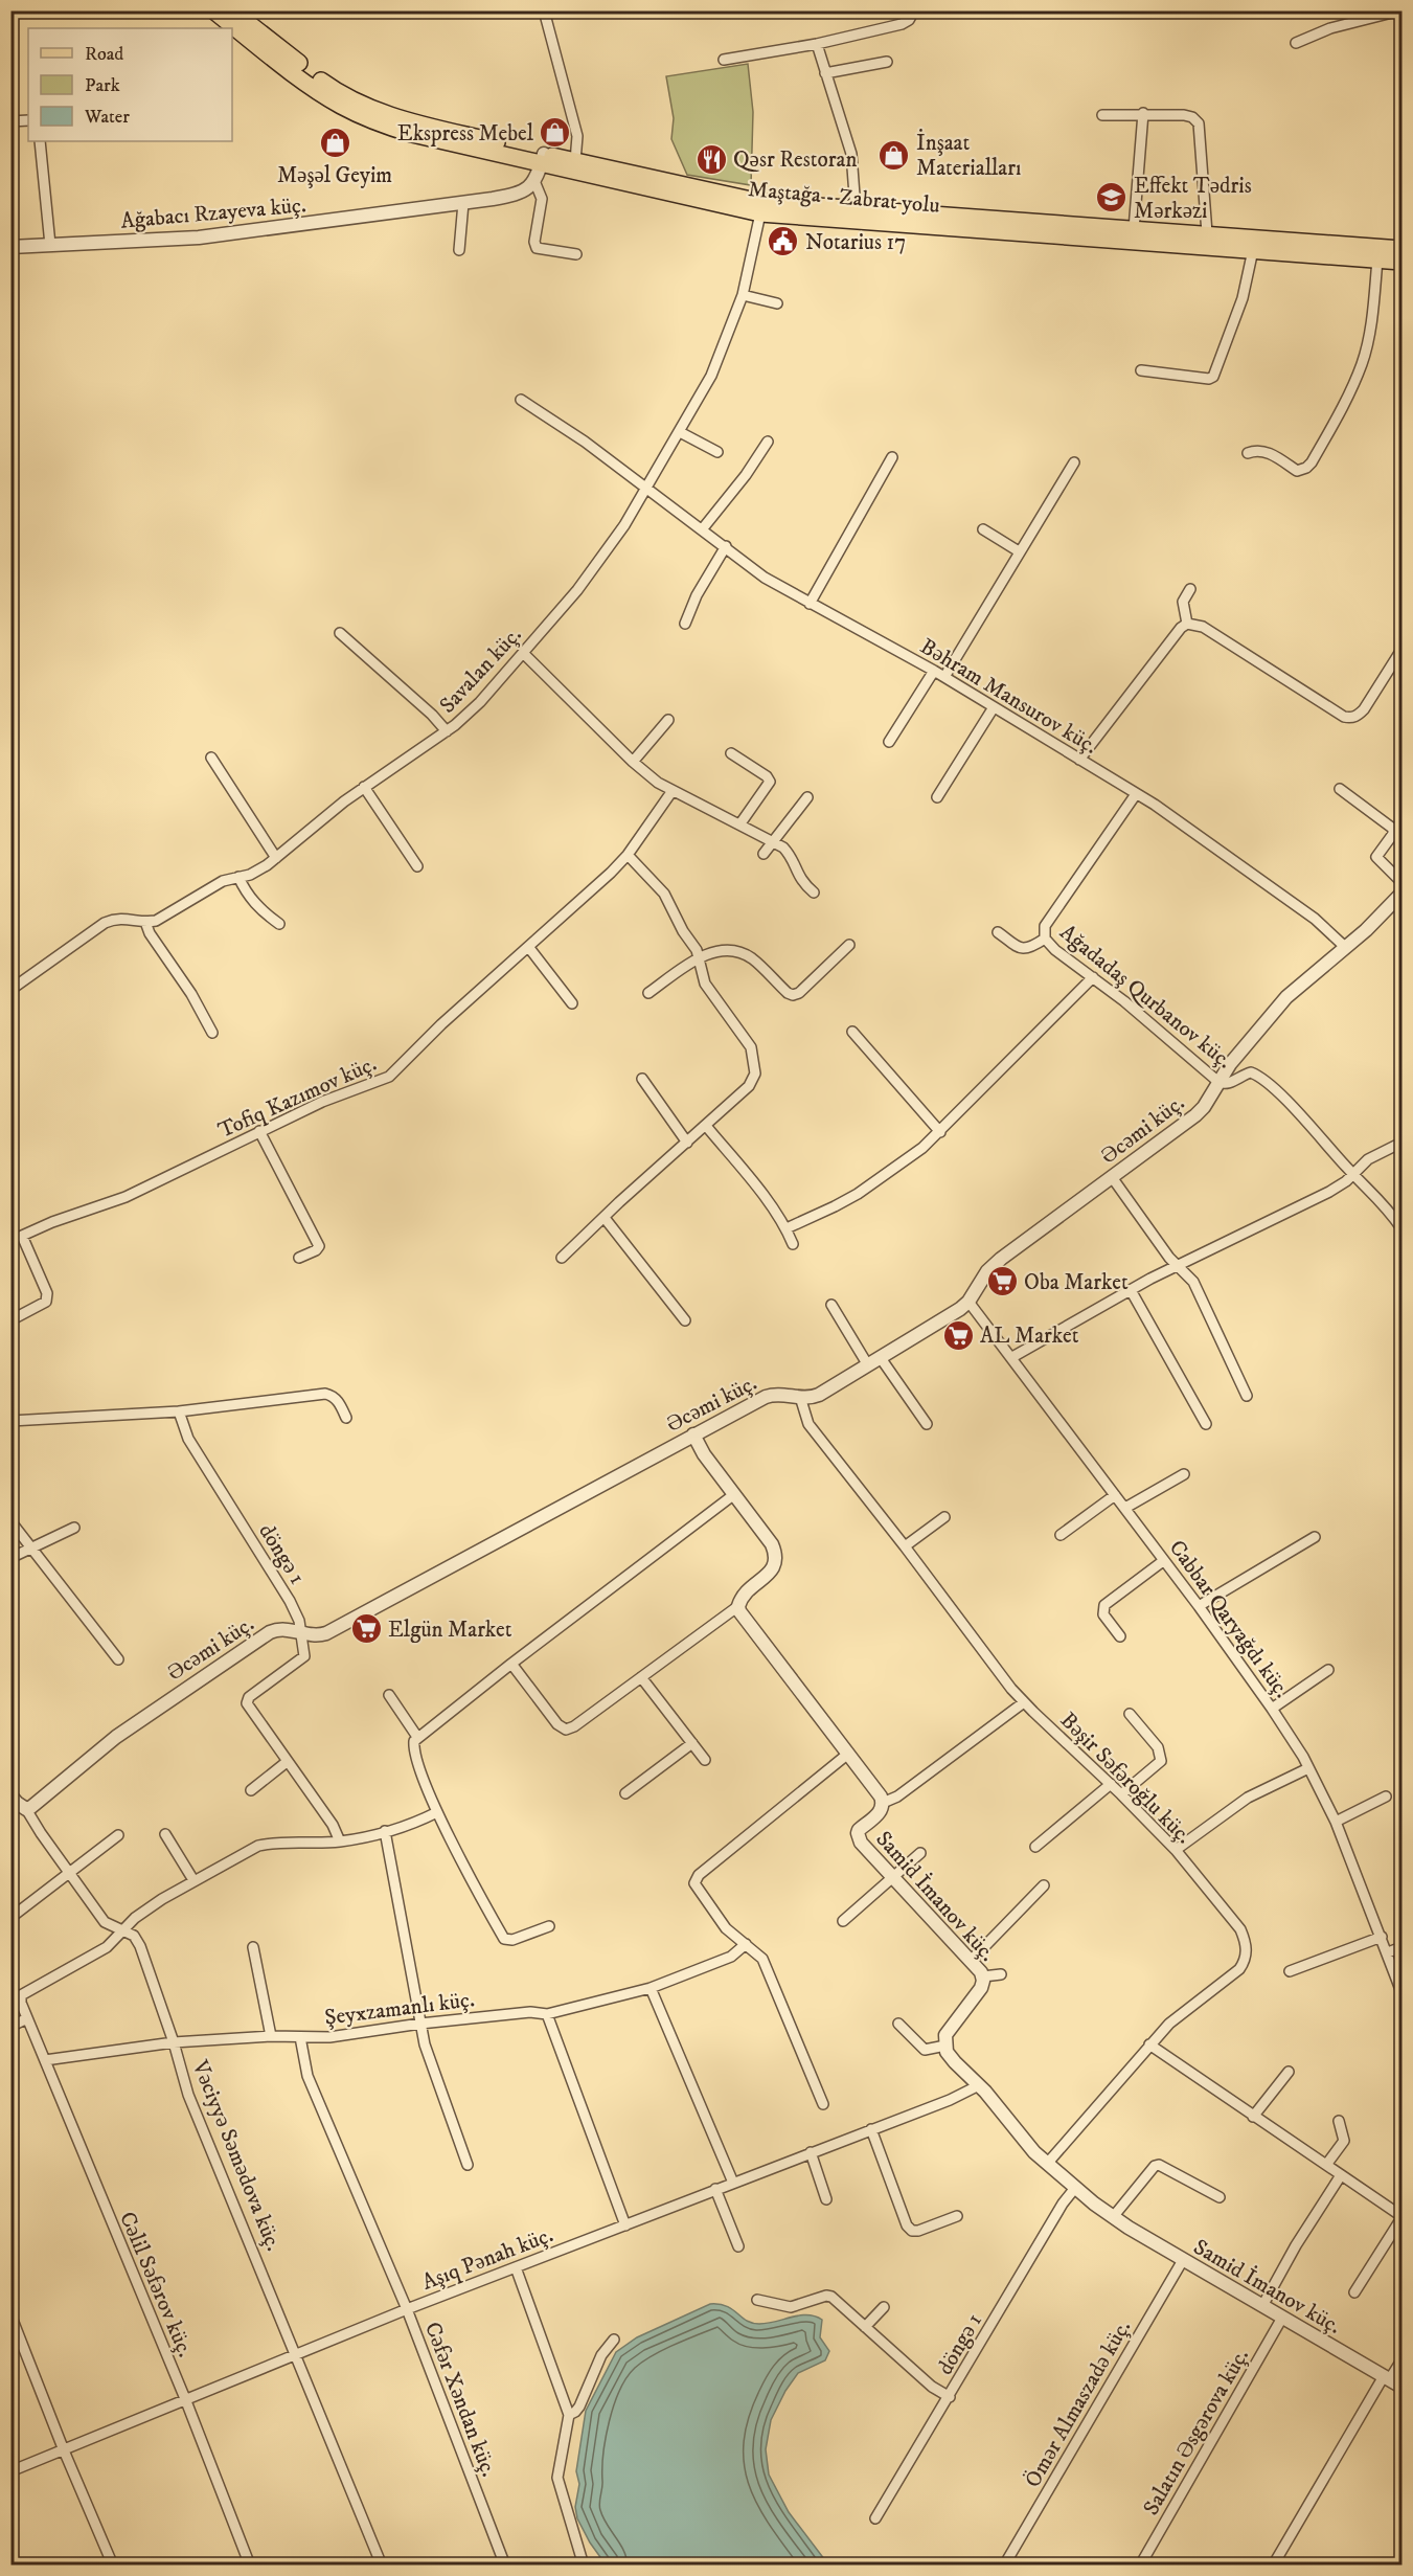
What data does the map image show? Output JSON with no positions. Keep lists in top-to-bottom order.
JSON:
{
  "streets": {
    "main road": ["Maştağa - Zabrat yolu"],
    "street": [
      "Ağabacı Rzayeva küç.",
      "Savalan küç.",
      "Bəhram Mansurov küç.",
      "Ağadadaş Qurbanov küç.",
      "Tofiq Kazımov küç.",
      "Əcəmi küç.",
      "döngə 1",
      "Cabbar Qaryağdı küç.",
      "Bəşir Səfəroğlu küç.",
      "Samid İmanov küç.",
      "Şeyxzamanlı küç.",
      "Vəciyyə Səmədova küç.",
      "Aşıq Pənah küç.",
      "Cəlil Səfərov küç.",
      "Cəfər Xəndan küç.",
      "Ömər Almaszadə küç.",
      "Salatın Əsgərova küç."
    ]
  },
  "crossings": [
    ["Maştağa - Zabrat yolu", "Savalan küç."],
    ["Savalan küç.", "Bəhram Mansurov küç."],
    ["Bəhram Mansurov küç.", "Ağadadaş Qurbanov küç."],
    ["Bəhram Mansurov küç.", "Əcəmi küç."],
    ["Ağadadaş Qurbanov küç.", "Əcəmi küç."],
    ["Əcəmi küç.", "döngə 1"],
    ["Əcəmi küç.", "Cabbar Qaryağdı küç."],
    ["Əcəmi küç.", "Bəşir Səfəroğlu küç."],
    ["Əcəmi küç.", "Vəciyyə Səmədova küç."],
    ["döngə 1", "Samid İmanov küç."],
    ["Bəşir Səfəroğlu küç.", "Samid İmanov küç."],
    ["Samid İmanov küç.", "Aşıq Pənah küç."],
    ["Samid İmanov küç.", "Ömər Almaszadə küç."],
    ["Samid İmanov küç.", "Salatın Əsgərova küç."],
    ["Şeyxzamanlı küç.", "Vəciyyə Səmədova küç."],
    ["Şeyxzamanlı küç.", "Cəlil Səfərov küç."],
    ["Şeyxzamanlı küç.", "Cəfər Xəndan küç."],
    ["Vəciyyə Səmədova küç.", "Aşıq Pənah küç."],
    ["Aşıq Pənah küç.", "Cəlil Səfərov küç."],
    ["Aşıq Pənah küç.", "Cəfər Xəndan küç."]
  ],
  "places": {
    "shop": ["Ekspress Mebel", "Məşəl Geyim", "İnşaat Materialları"],
    "restaurant": ["Qəsr Restoran"],
    "school or university": ["Effekt Tədris Mərkəzi"],
    "public building": ["Notarius 17"],
    "supermarket": ["Oba Market", "AL Market", "Elgün Market"]
  },
  "legend": ["Road", "Park", "Water"]
}
